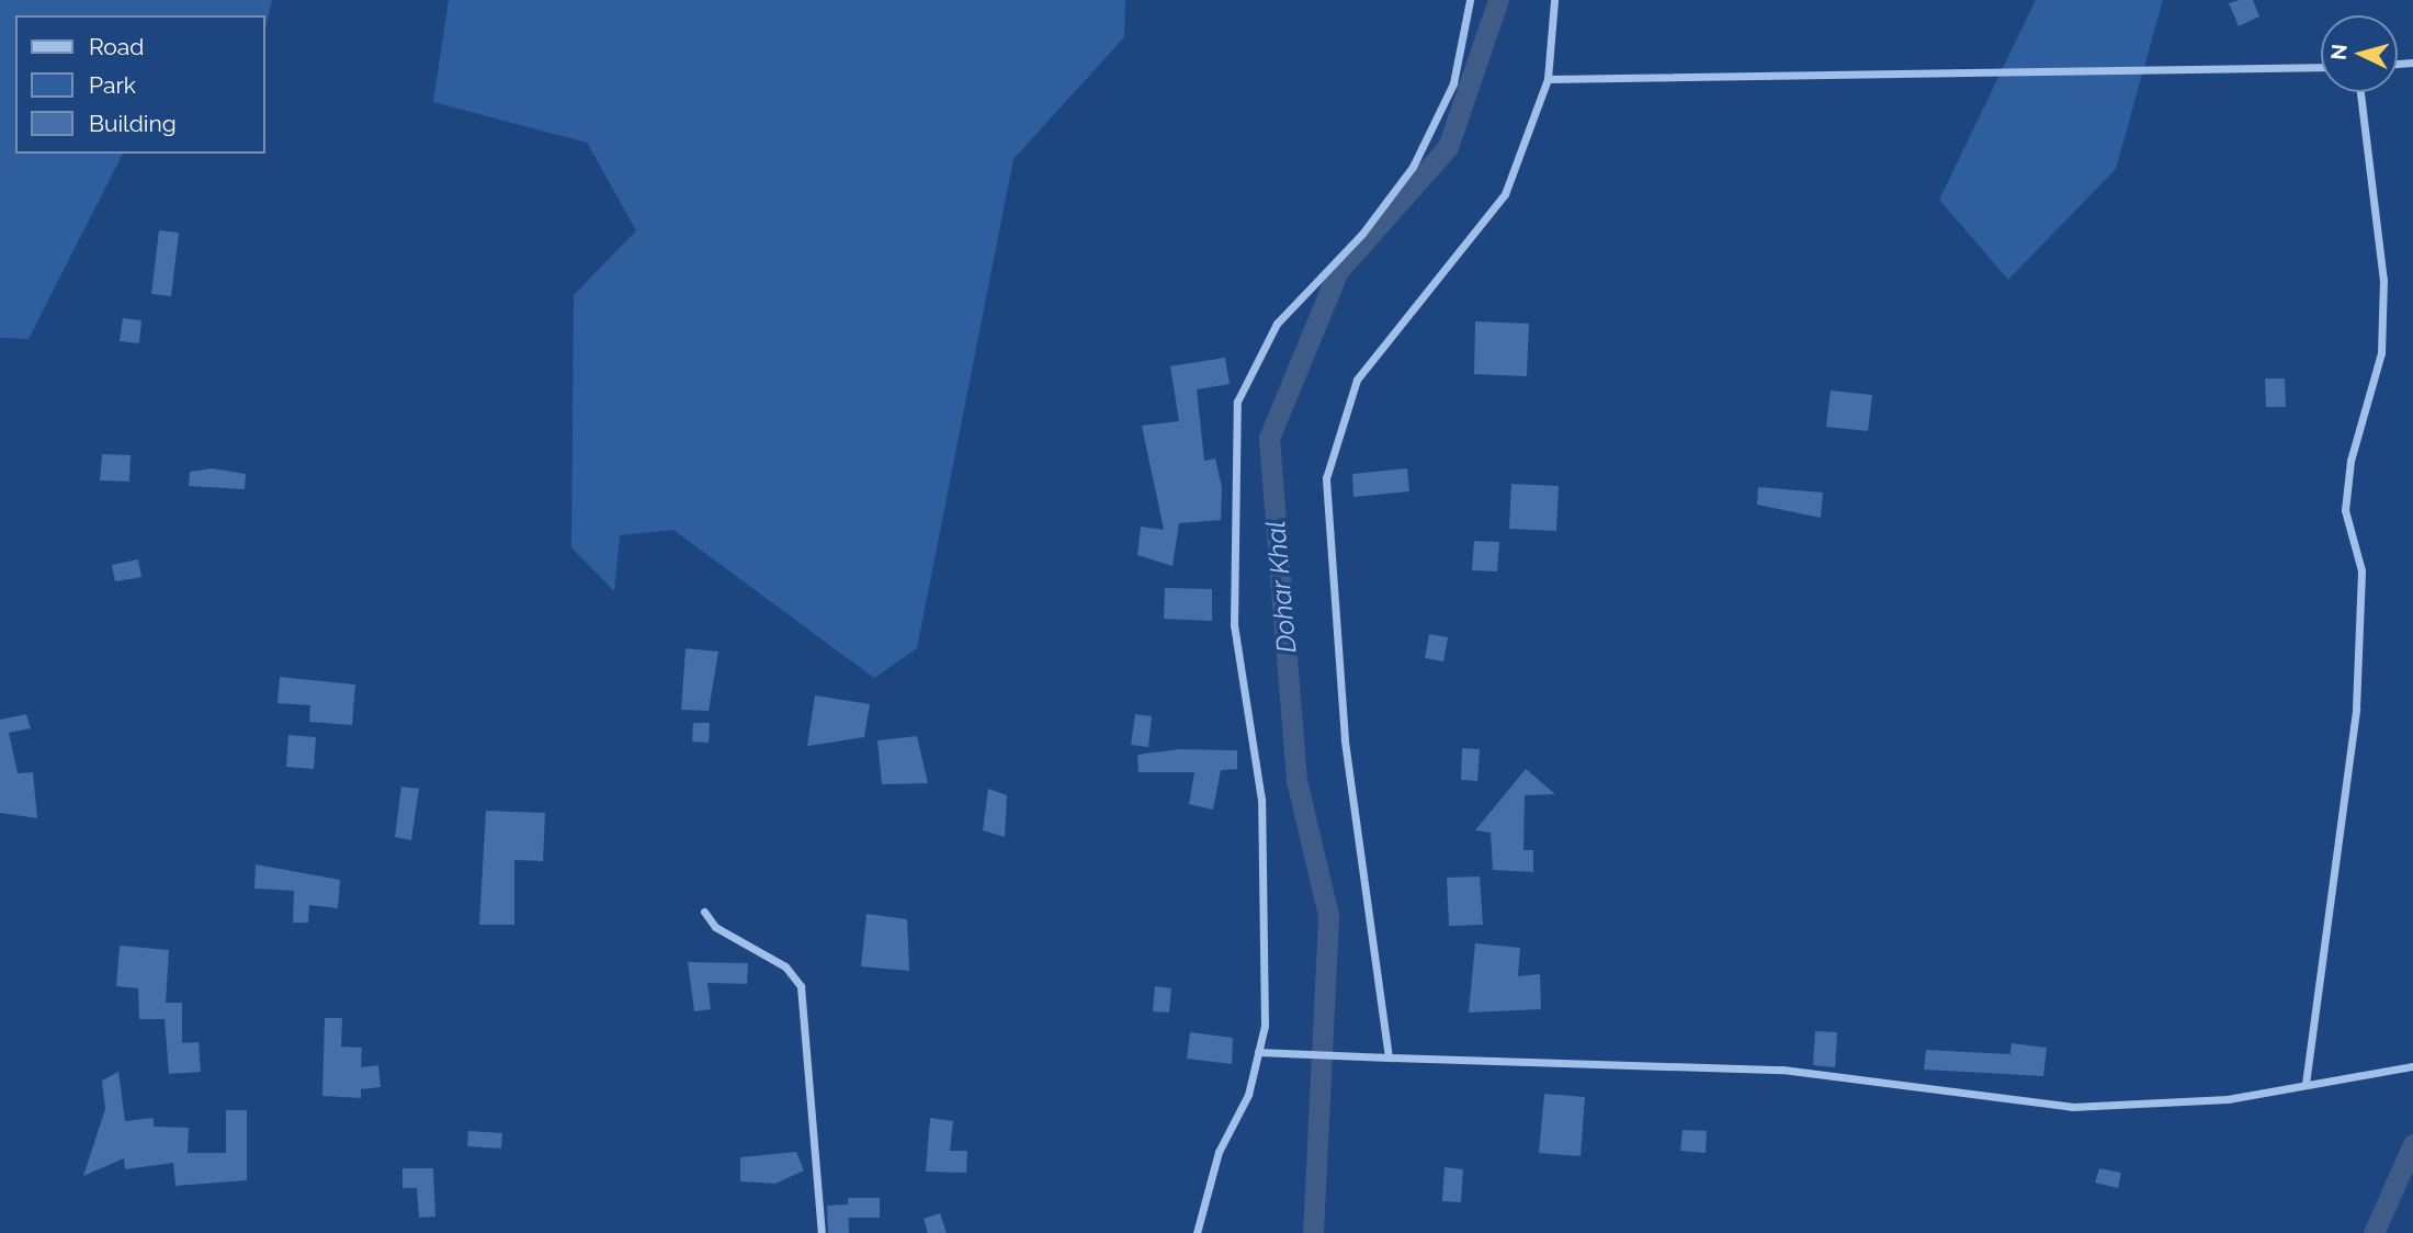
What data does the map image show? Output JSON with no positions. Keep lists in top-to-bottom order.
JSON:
{
  "water": ["Dohar Khal"],
  "legend": ["Road", "Park", "Building"],
  "north": "left"
}
